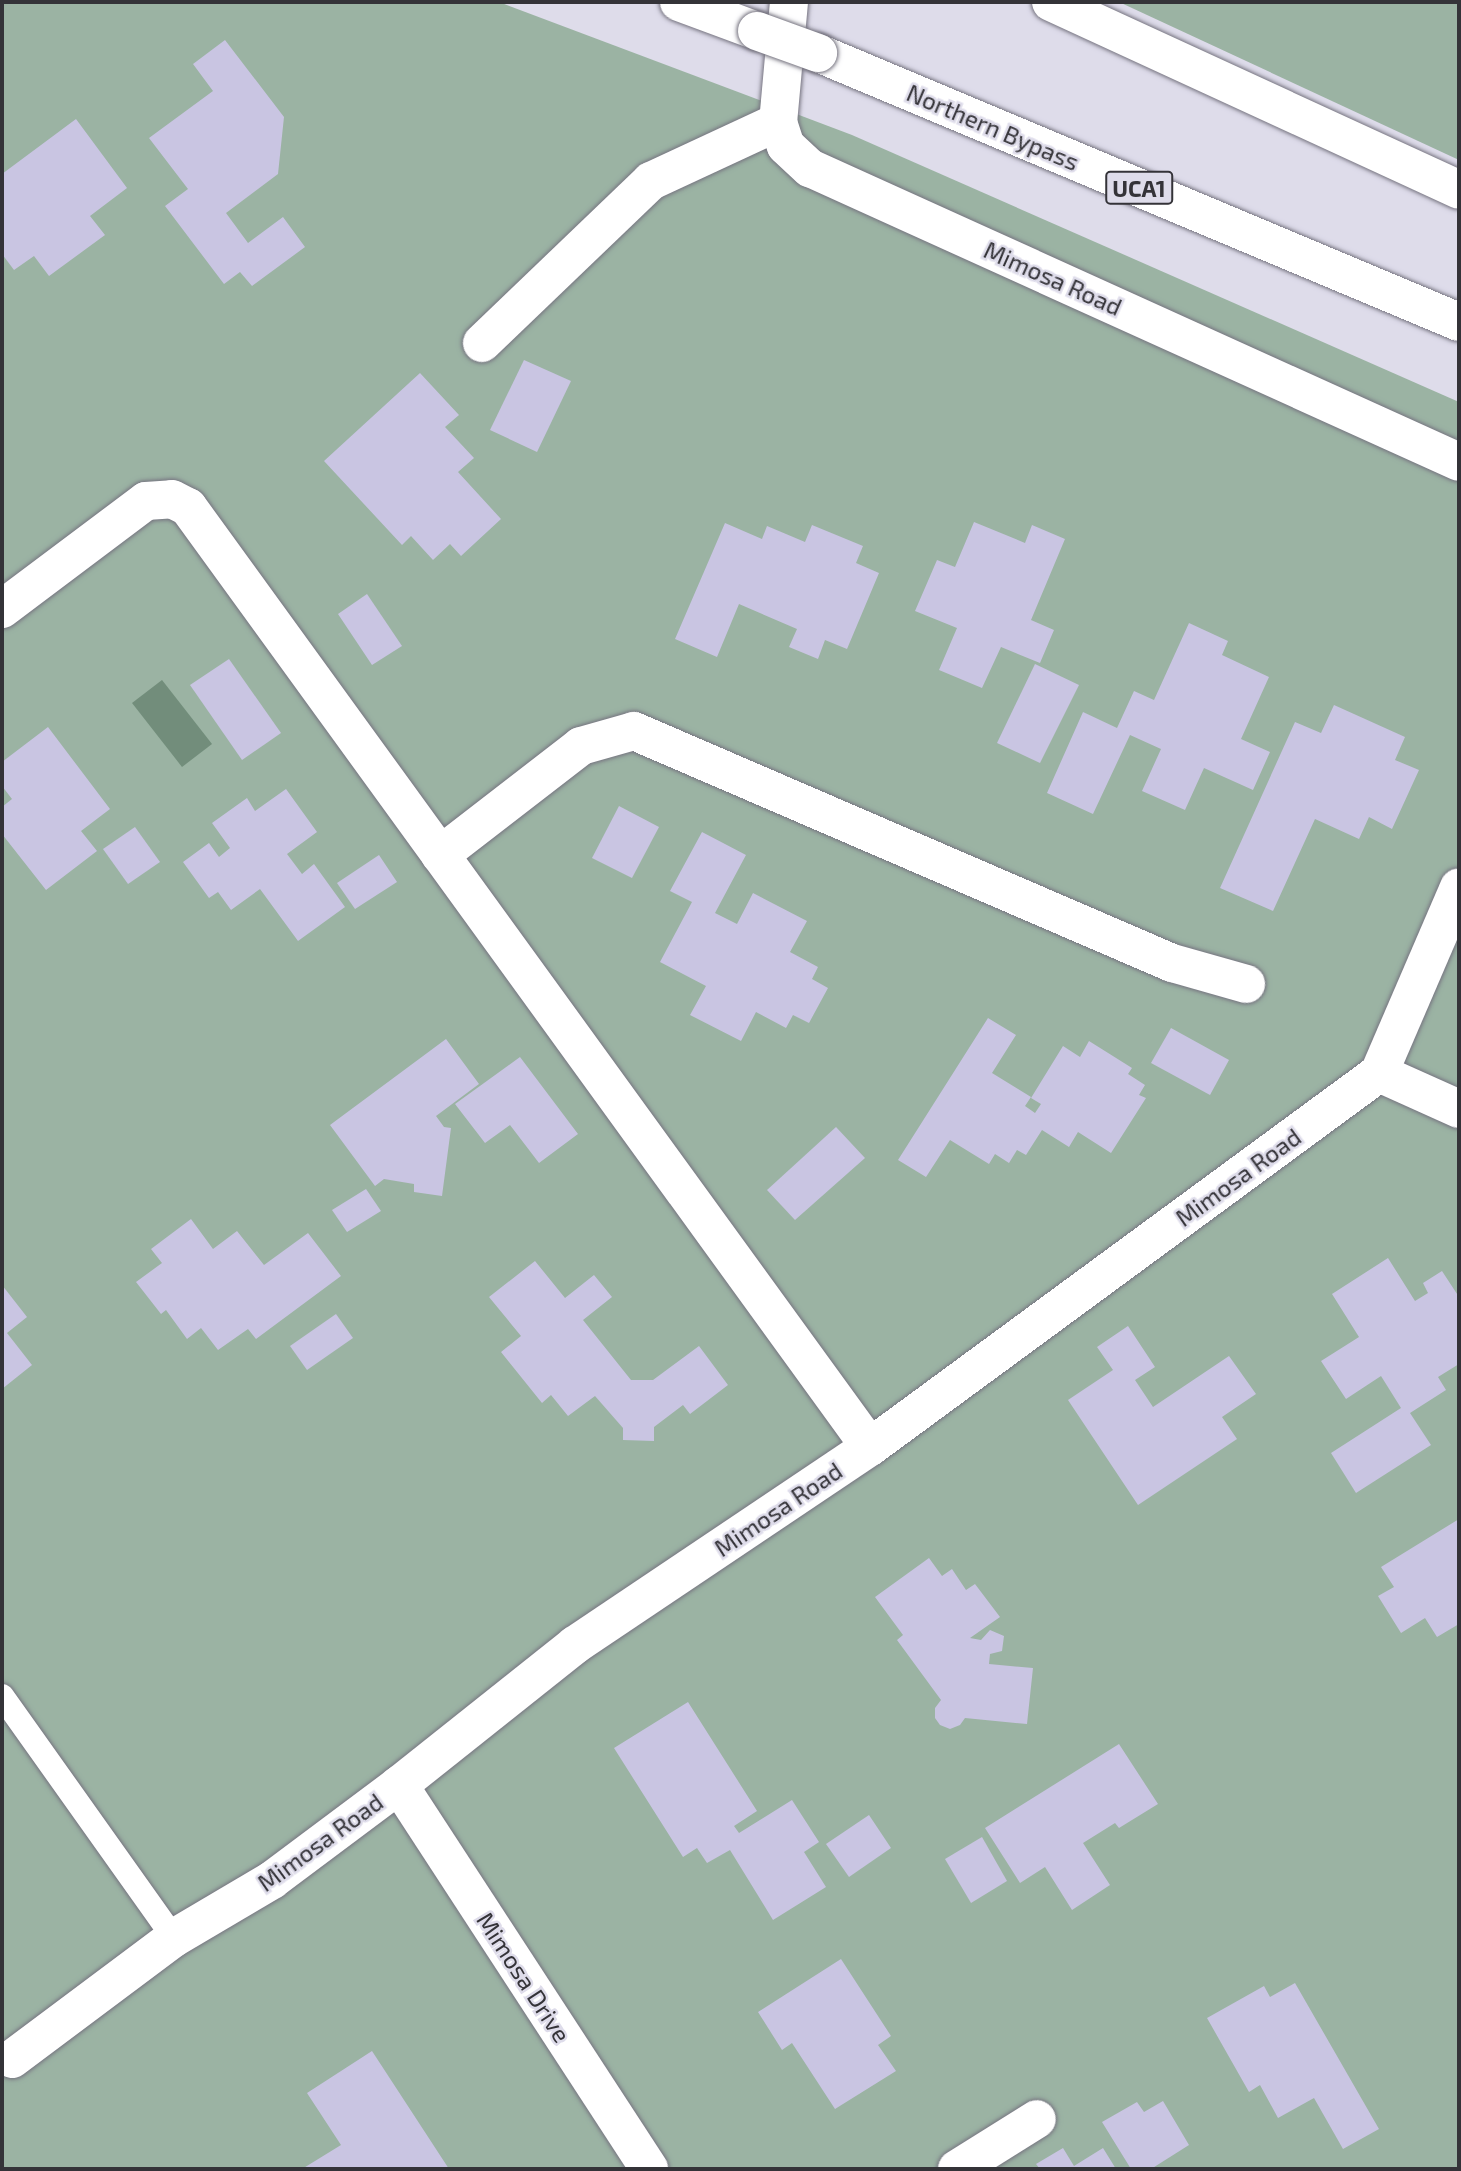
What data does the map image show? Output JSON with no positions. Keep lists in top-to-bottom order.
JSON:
{
  "streets": {
    "street": [
      "Northern Bypass",
      "UCA1",
      "Mimosa Road",
      "Mimosa Drive"
    ]
  },
  "crossings": [
    ["Mimosa Road", "Mimosa Drive"]
  ]
}
